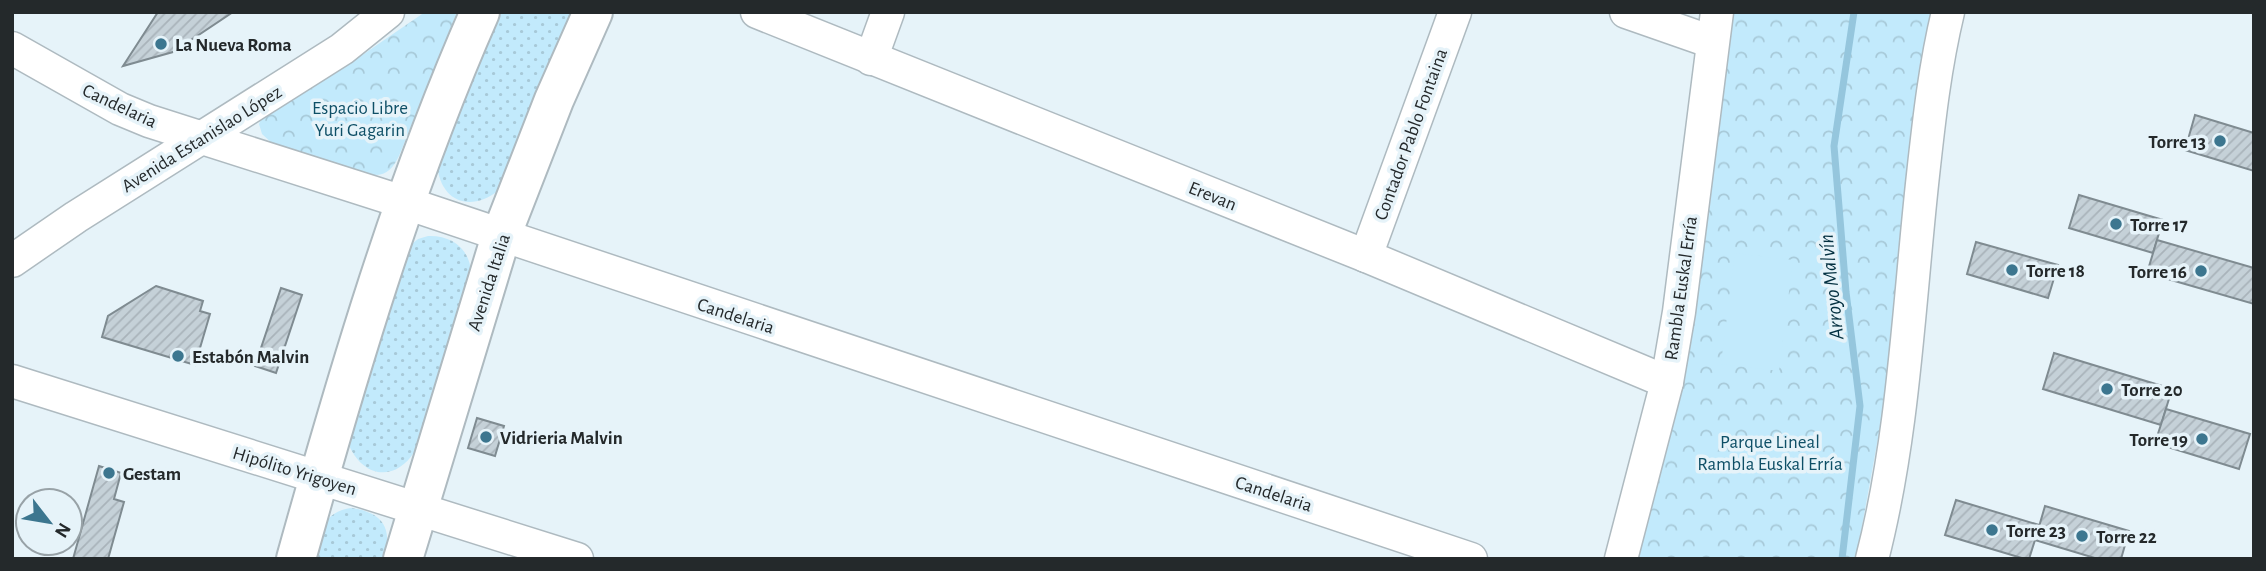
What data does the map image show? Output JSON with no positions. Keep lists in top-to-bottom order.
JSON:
{
  "streets": {
    "main road": ["Avenida Italia"],
    "street": [
      "Candelaria",
      "Contador Pablo Fontaina",
      "Avenida Estanislao López",
      "Erevan",
      "Rambla Euskal Erría",
      "Hipólito Yrigoyen"
    ]
  },
  "crossings": [
    ["Candelaria", "Avenida Estanislao López"],
    ["Candelaria", "Avenida Italia"],
    ["Contador Pablo Fontaina", "Erevan"],
    ["Erevan", "Rambla Euskal Erría"],
    ["Avenida Italia", "Hipólito Yrigoyen"]
  ],
  "water": ["Arroyo Malvín"],
  "parks": ["Espacio Libre Yuri Gagarin", "Parque Lineal Rambla Euskal Erría"],
  "places": [
    "La Nueva Roma",
    "Torre 13",
    "Torre 17",
    "Torre 18",
    "Torre 16",
    "Estabón Malvin",
    "Torre 20",
    "Vidrieria Malvin",
    "Torre 19",
    "Gestam",
    "Torre 23",
    "Torre 22"
  ],
  "north": "bottom right"
}
